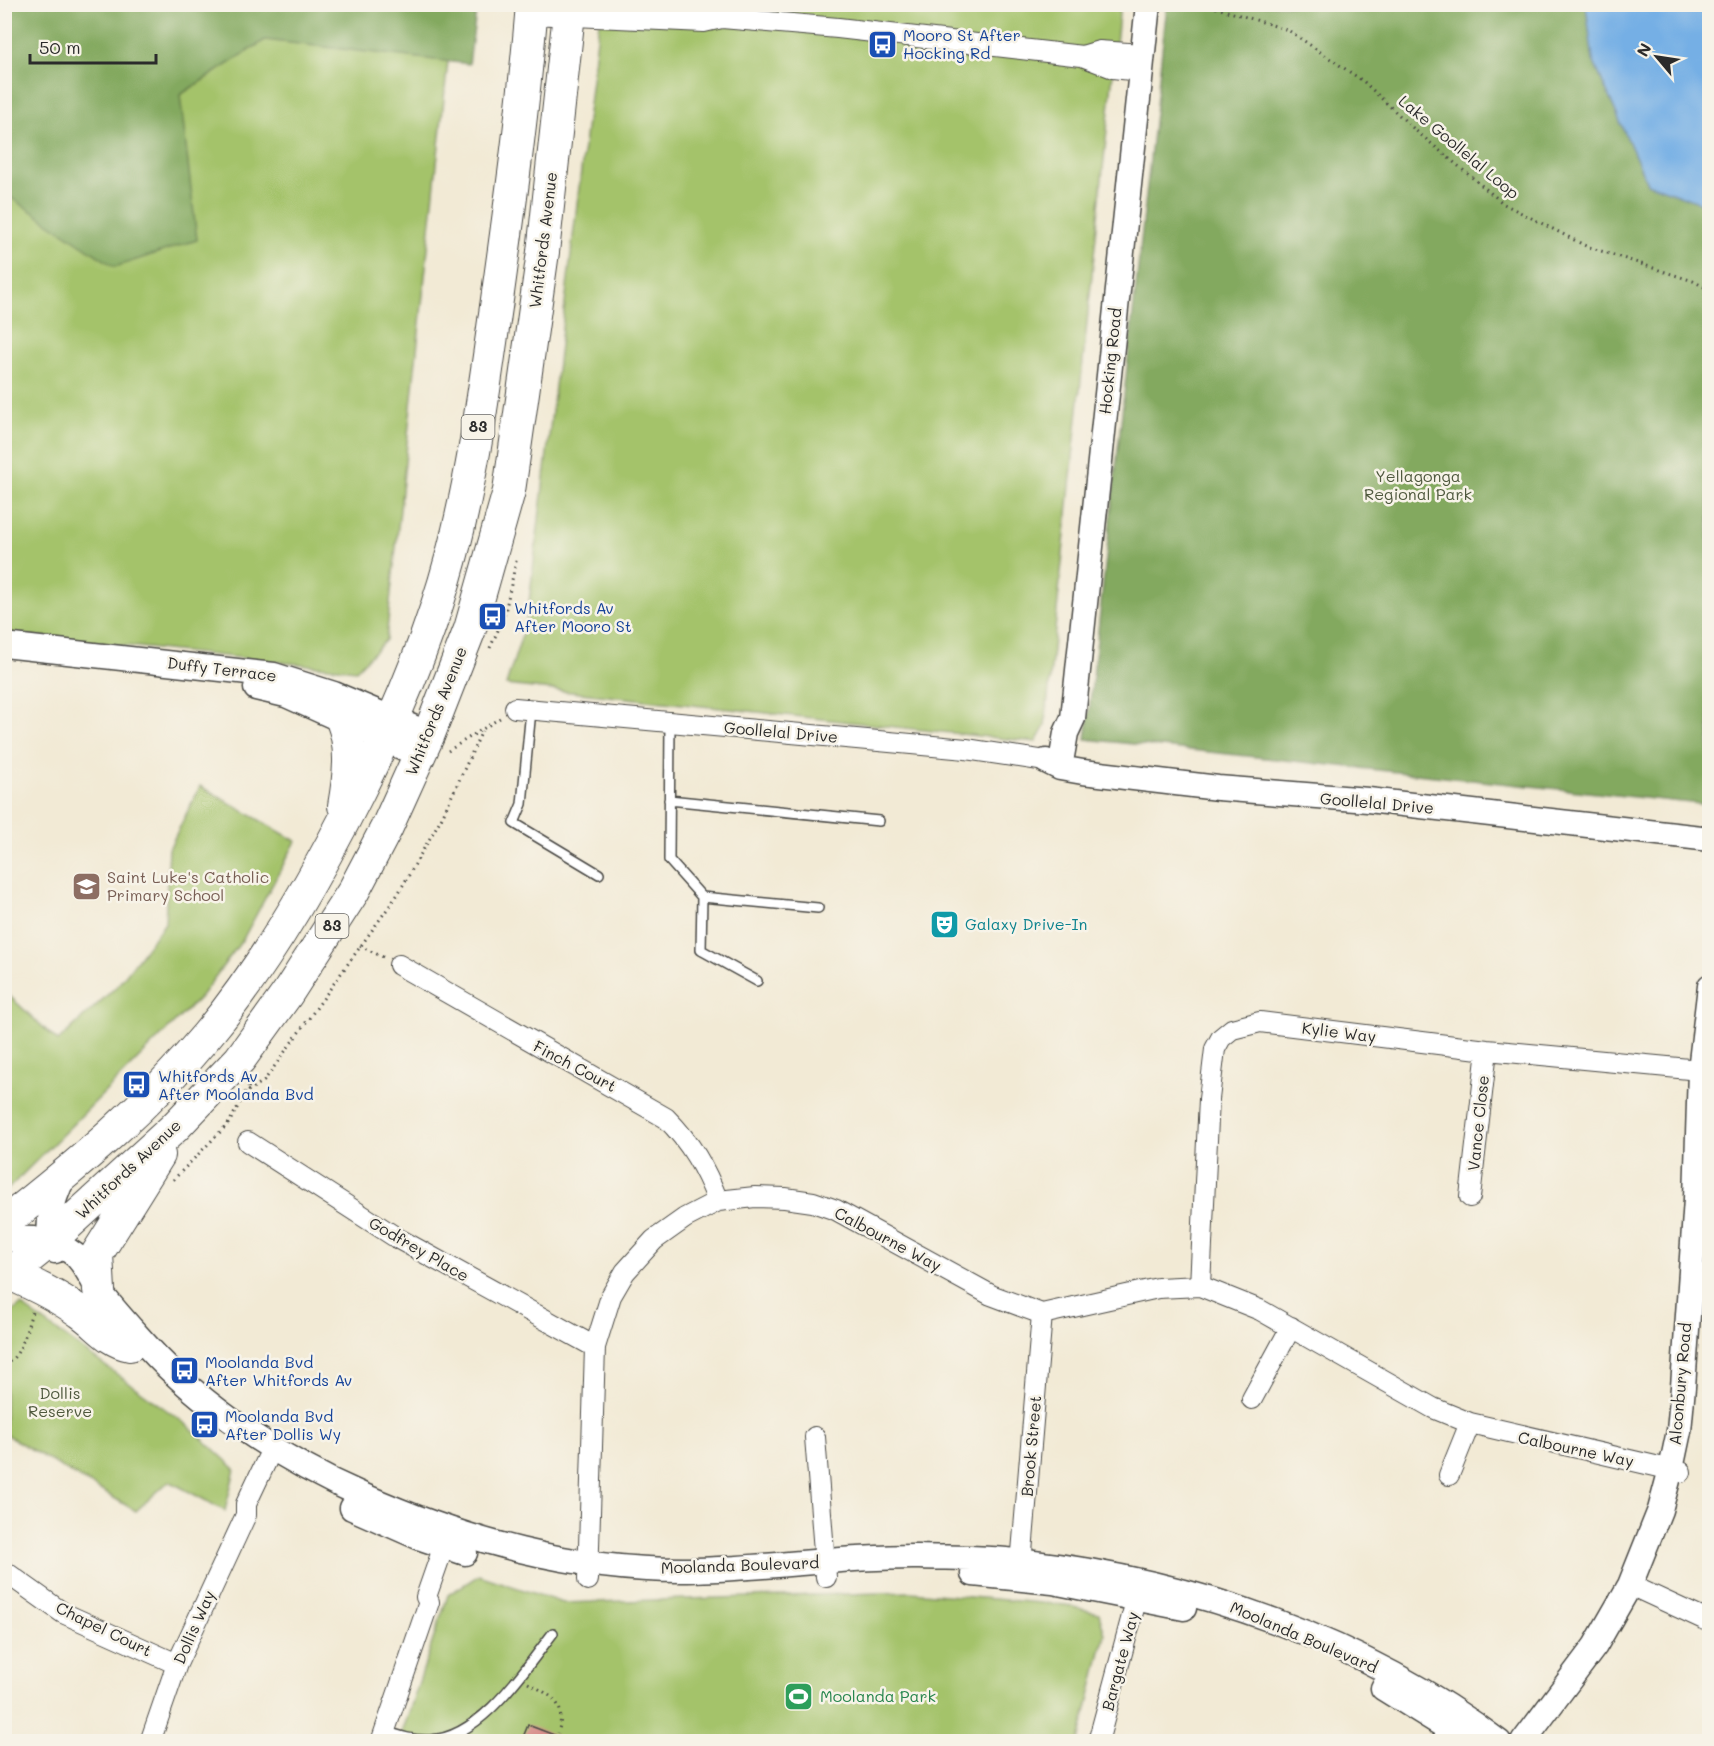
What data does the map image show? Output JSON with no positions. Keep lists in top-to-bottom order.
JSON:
{
  "streets": {
    "main road": ["Whitfords Avenue", "83"],
    "street": [
      "Hocking Road",
      "Duffy Terrace",
      "Goollelal Drive",
      "Kylie Way",
      "Finch Court",
      "Vance Close",
      "Calbourne Way",
      "Godfrey Place",
      "Alconbury Road",
      "Brook Street",
      "Moolanda Boulevard",
      "Dollis Way",
      "Chapel Court",
      "Bargate Way"
    ],
    "path": ["Lake Goollelal Loop"]
  },
  "crossings": [
    ["Whitfords Avenue", "Duffy Terrace"],
    ["Whitfords Avenue", "Moolanda Boulevard"],
    ["Hocking Road", "Goollelal Drive"],
    ["83", "Duffy Terrace"],
    ["Kylie Way", "Vance Close"],
    ["Kylie Way", "Calbourne Way"],
    ["Kylie Way", "Alconbury Road"],
    ["Finch Court", "Calbourne Way"],
    ["Calbourne Way", "Godfrey Place"],
    ["Calbourne Way", "Alconbury Road"],
    ["Calbourne Way", "Brook Street"],
    ["Calbourne Way", "Moolanda Boulevard"],
    ["Brook Street", "Moolanda Boulevard"],
    ["Moolanda Boulevard", "Dollis Way"],
    ["Moolanda Boulevard", "Bargate Way"],
    ["Dollis Way", "Chapel Court"]
  ],
  "parks": ["Yellagonga Regional Park", "Dollis Reserve"],
  "places": {
    "bus stop": [
      "Mooro St After Hocking Rd",
      "Whitfords Av After Mooro St",
      "Whitfords Av After Moolanda Bvd",
      "Moolanda Bvd After Whitfords Av",
      "Moolanda Bvd After Dollis Wy"
    ],
    "school or university": ["Saint Luke's Catholic Primary School"],
    "theatre": ["Galaxy Drive-In"],
    "sports": ["Moolanda Park"]
  },
  "scale_bar": "50 m",
  "north": "top left"
}
